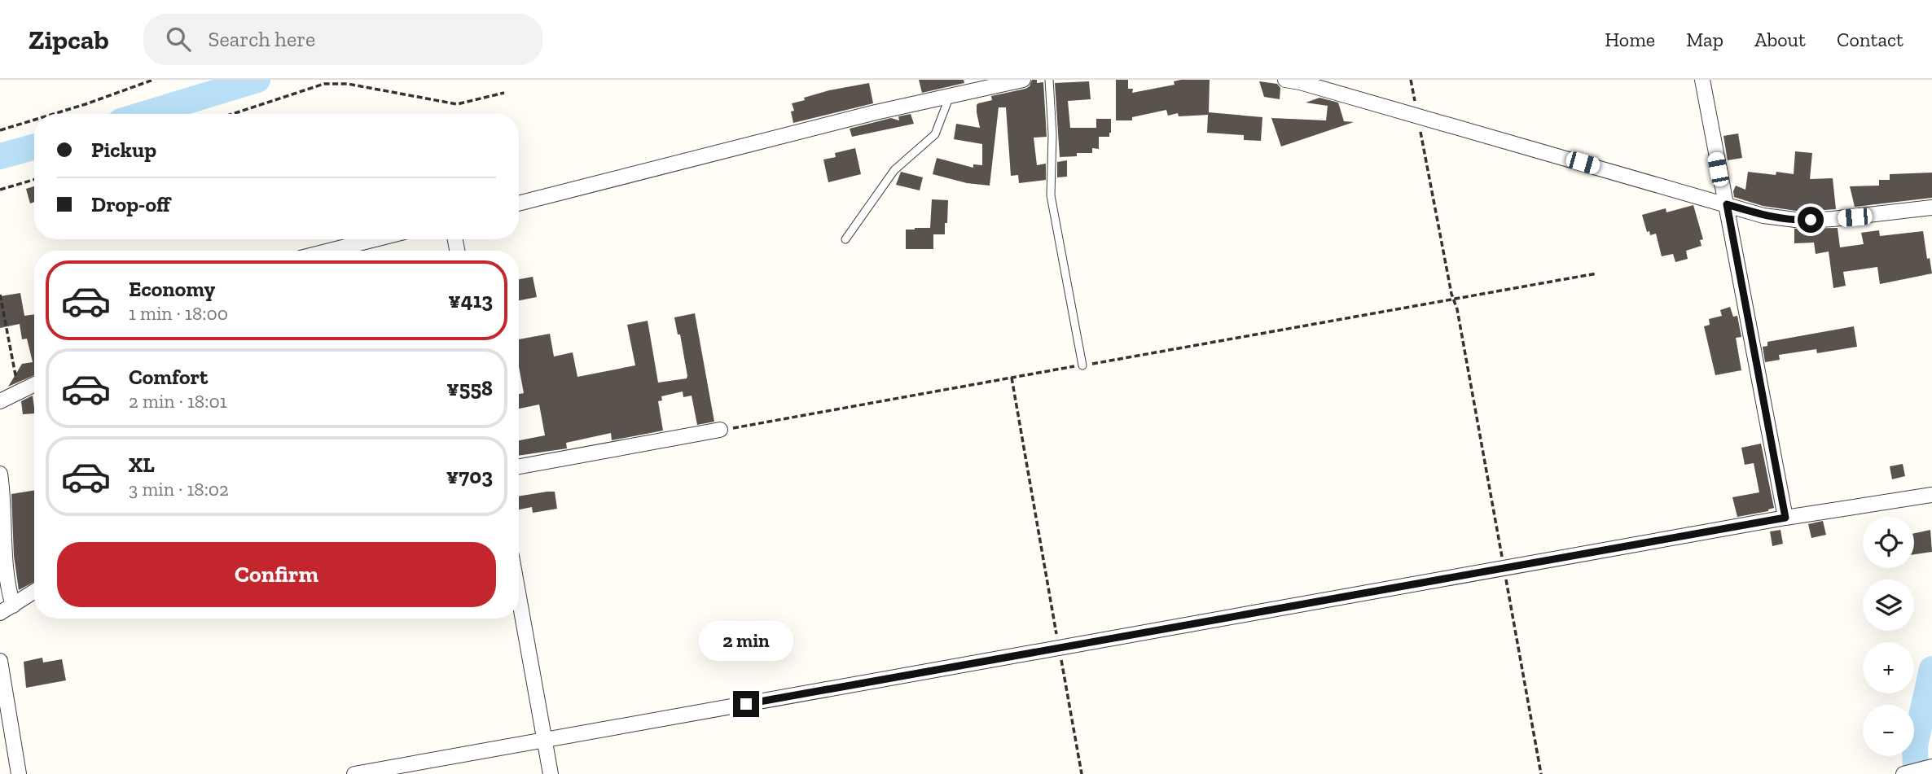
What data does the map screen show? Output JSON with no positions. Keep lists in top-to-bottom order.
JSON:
{
  "page": {
    "header": "Zipcab",
    "search": "Search here",
    "nav": [
      "Home",
      "Map",
      "About",
      "Contact"
    ],
    "banner": ["Pickup", "Drop-off"],
    "list": [
      {
        "name": "Economy",
        "note": "1 min · 18:00",
        "value": "¥413"
      },
      {
        "name": "Comfort",
        "note": "2 min · 18:01",
        "value": "¥558"
      },
      {
        "name": "XL",
        "note": "3 min · 18:02",
        "value": "¥703"
      }
    ],
    "map_buttons": ["+", "−"],
    "buttons": "Confirm",
    "bubble": "2 min"
  }
}
